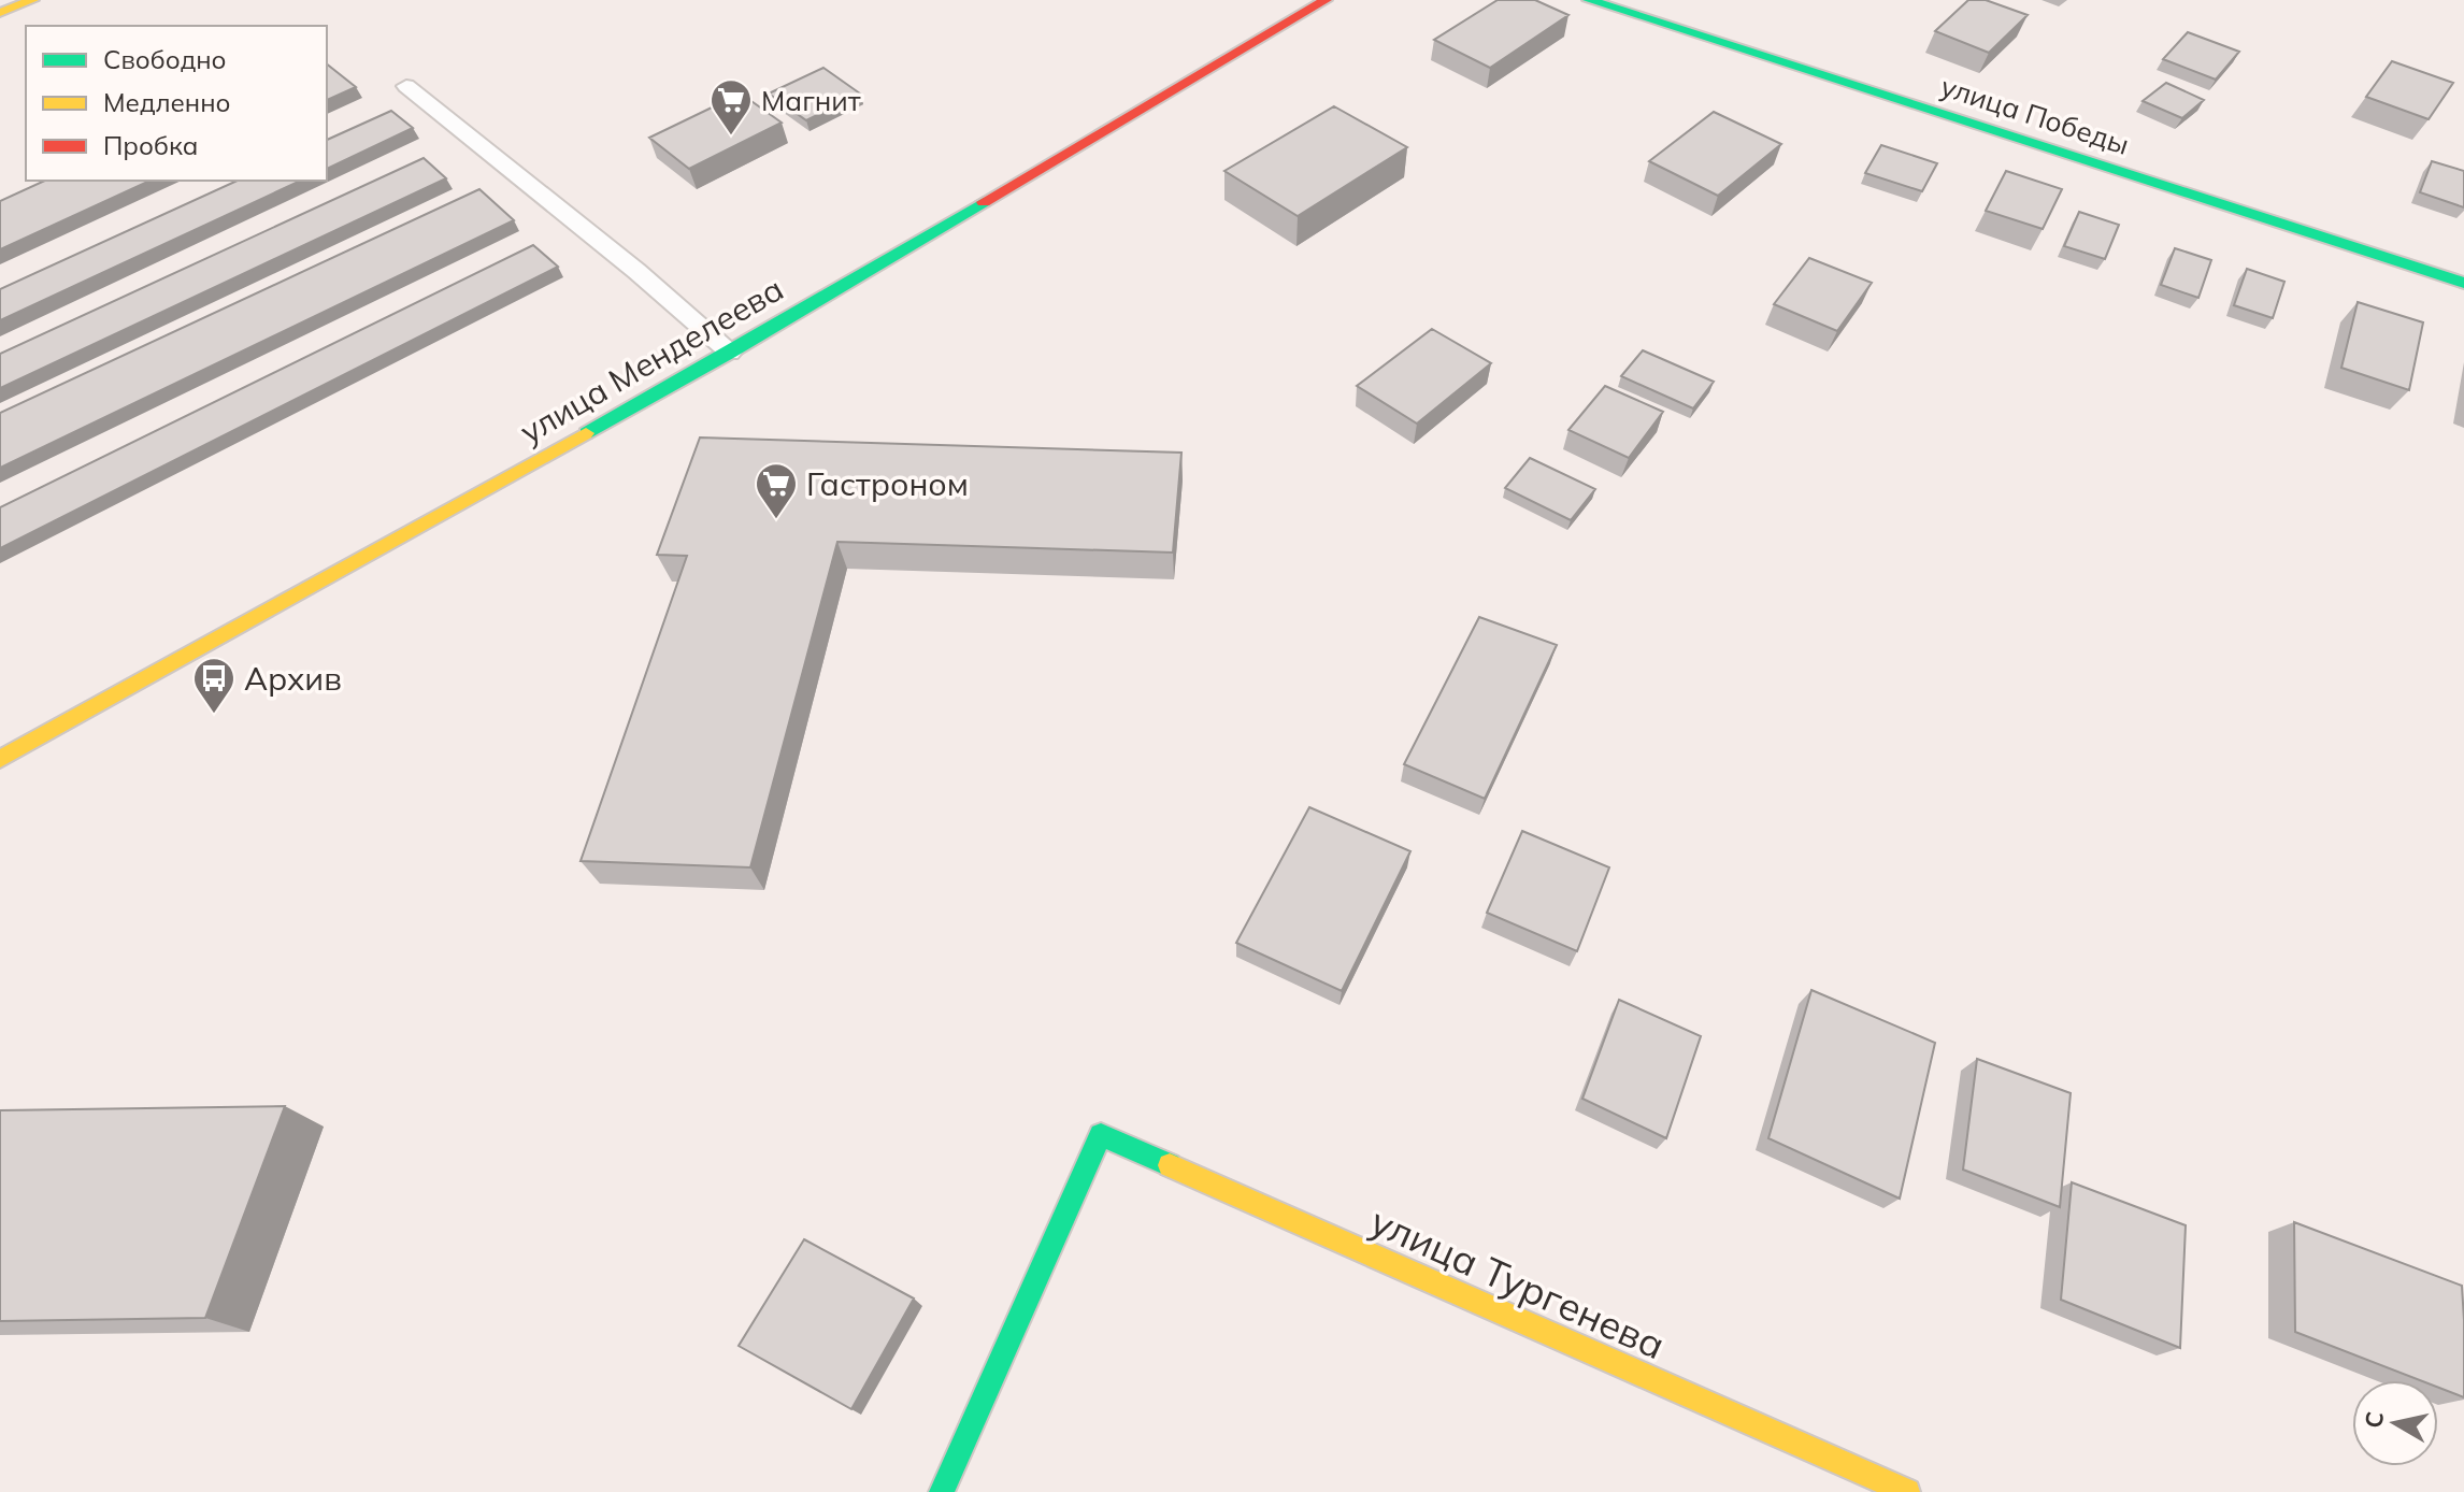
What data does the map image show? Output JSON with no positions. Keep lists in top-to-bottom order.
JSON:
{
  "streets": {
    "main road": ["улица Победы", "улица Менделеева", "улица Тургенева"]
  },
  "places": {
    "supermarket": ["Магнит", "Гастроном"],
    "bus stop": ["Архив"]
  },
  "legend": ["Свободно", "Медленно", "Пробка"],
  "north": "left"
}
